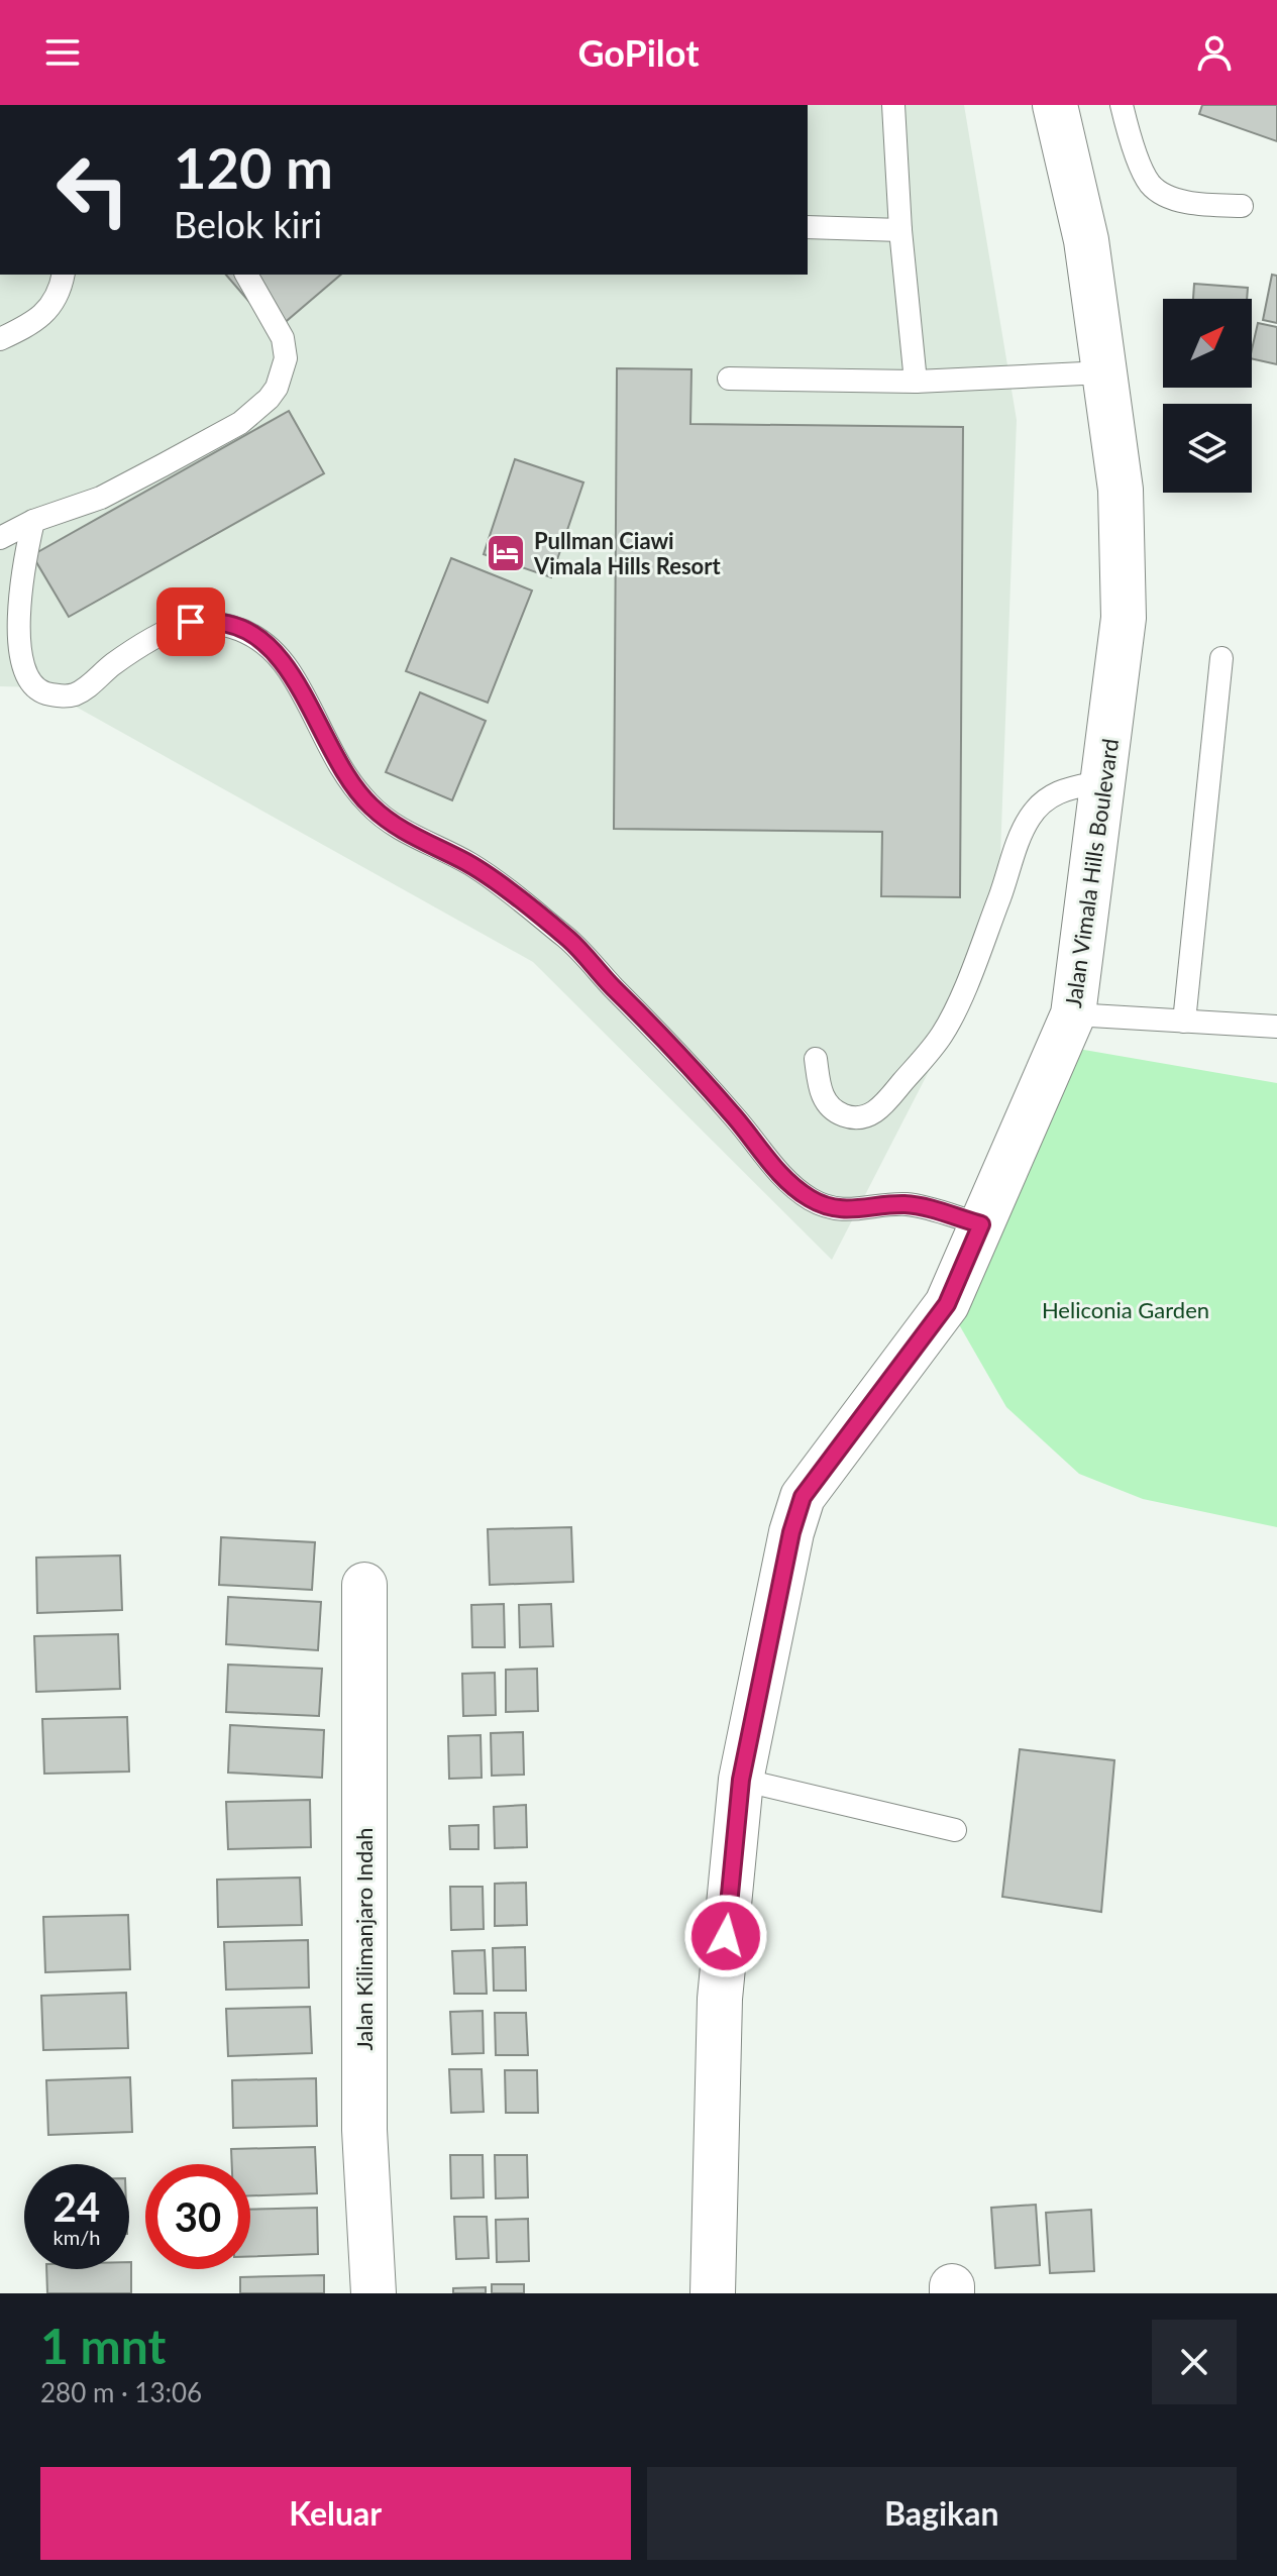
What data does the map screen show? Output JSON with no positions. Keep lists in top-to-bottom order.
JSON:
{
  "streets": {
    "street": ["Jalan Vimala Hills Boulevard", "Jalan Kilimanjaro Indah"]
  },
  "parks": ["Heliconia Garden"],
  "places": {
    "hotel": ["Pullman Ciawi Vimala Hills Resort"]
  },
  "north": "top right",
  "page": {
    "header": "GoPilot",
    "turn": ["120 m", "Belok kiri"],
    "speed": "24 km/h",
    "limit": "30",
    "heading": ["1 mnt", "280 m · 13:06"],
    "buttons": ["Keluar", "Bagikan"]
  }
}
